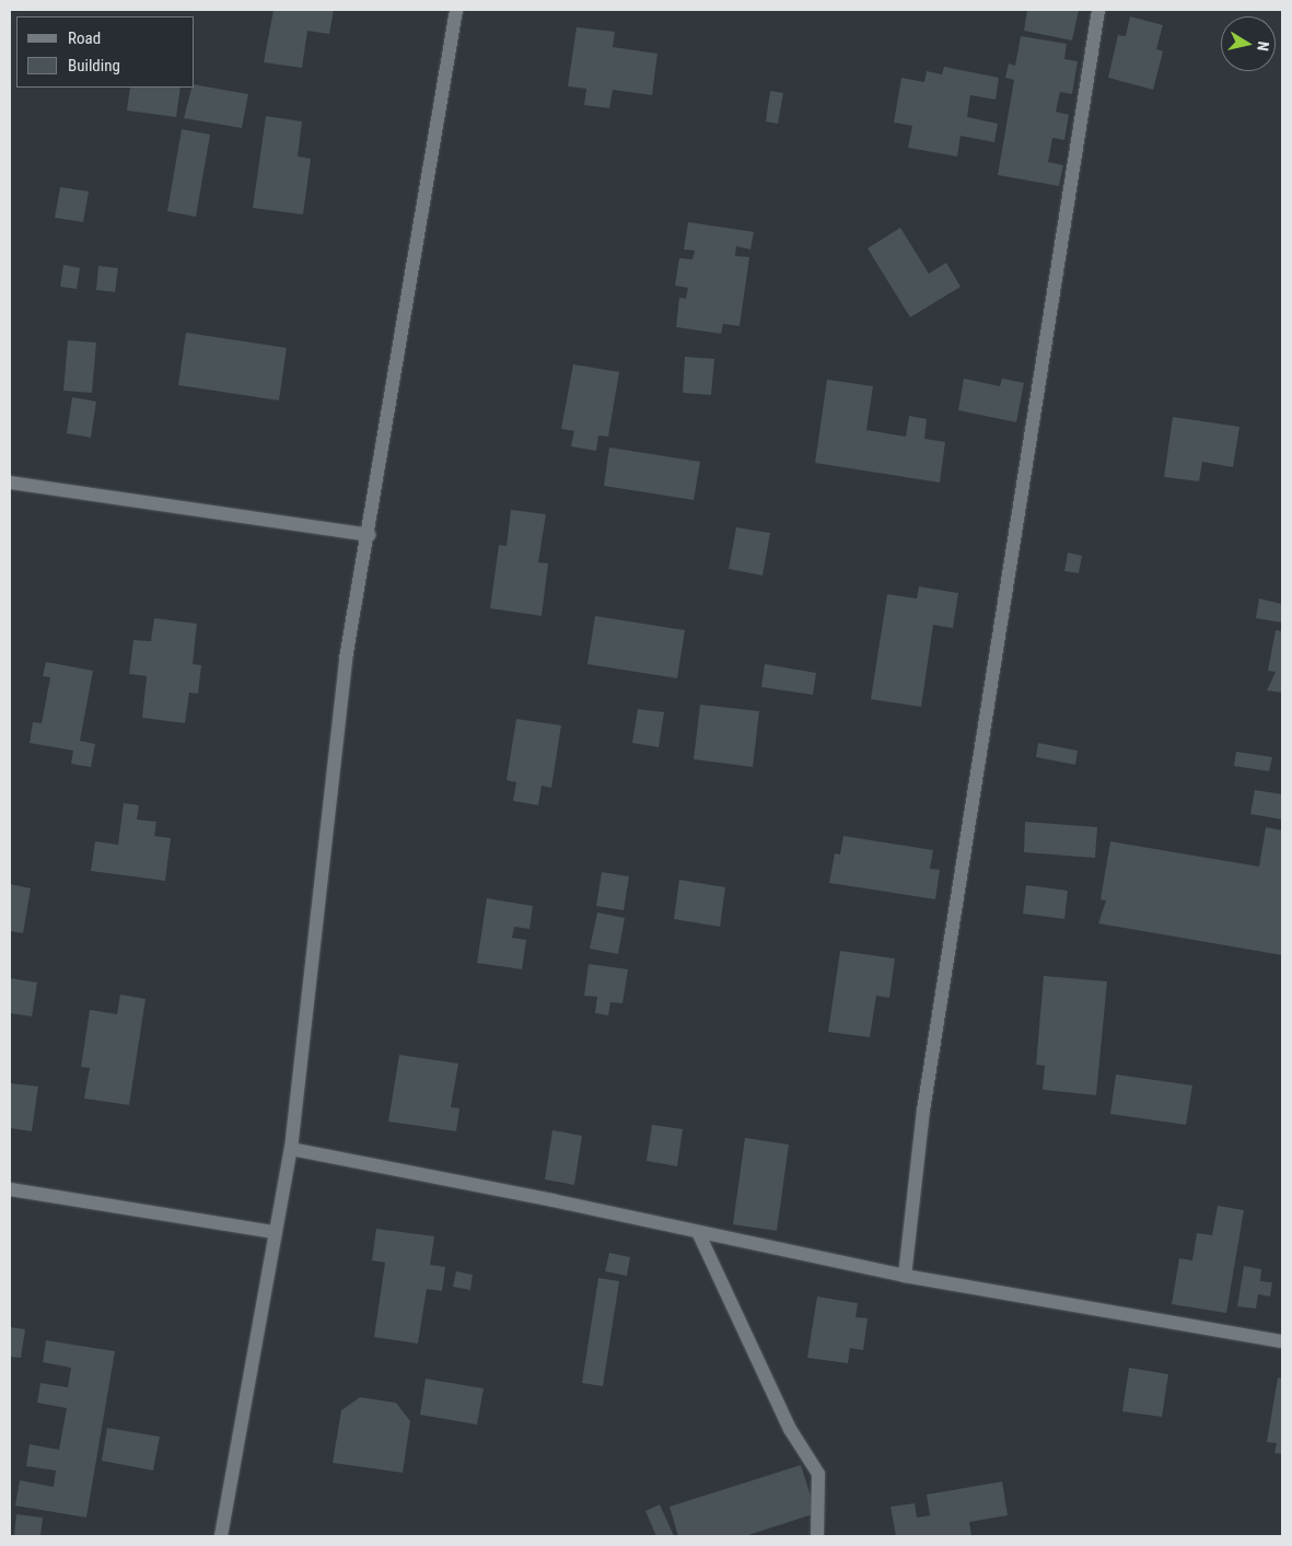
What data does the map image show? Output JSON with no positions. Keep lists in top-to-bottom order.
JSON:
{
  "legend": ["Road", "Building"],
  "north": "right"
}
